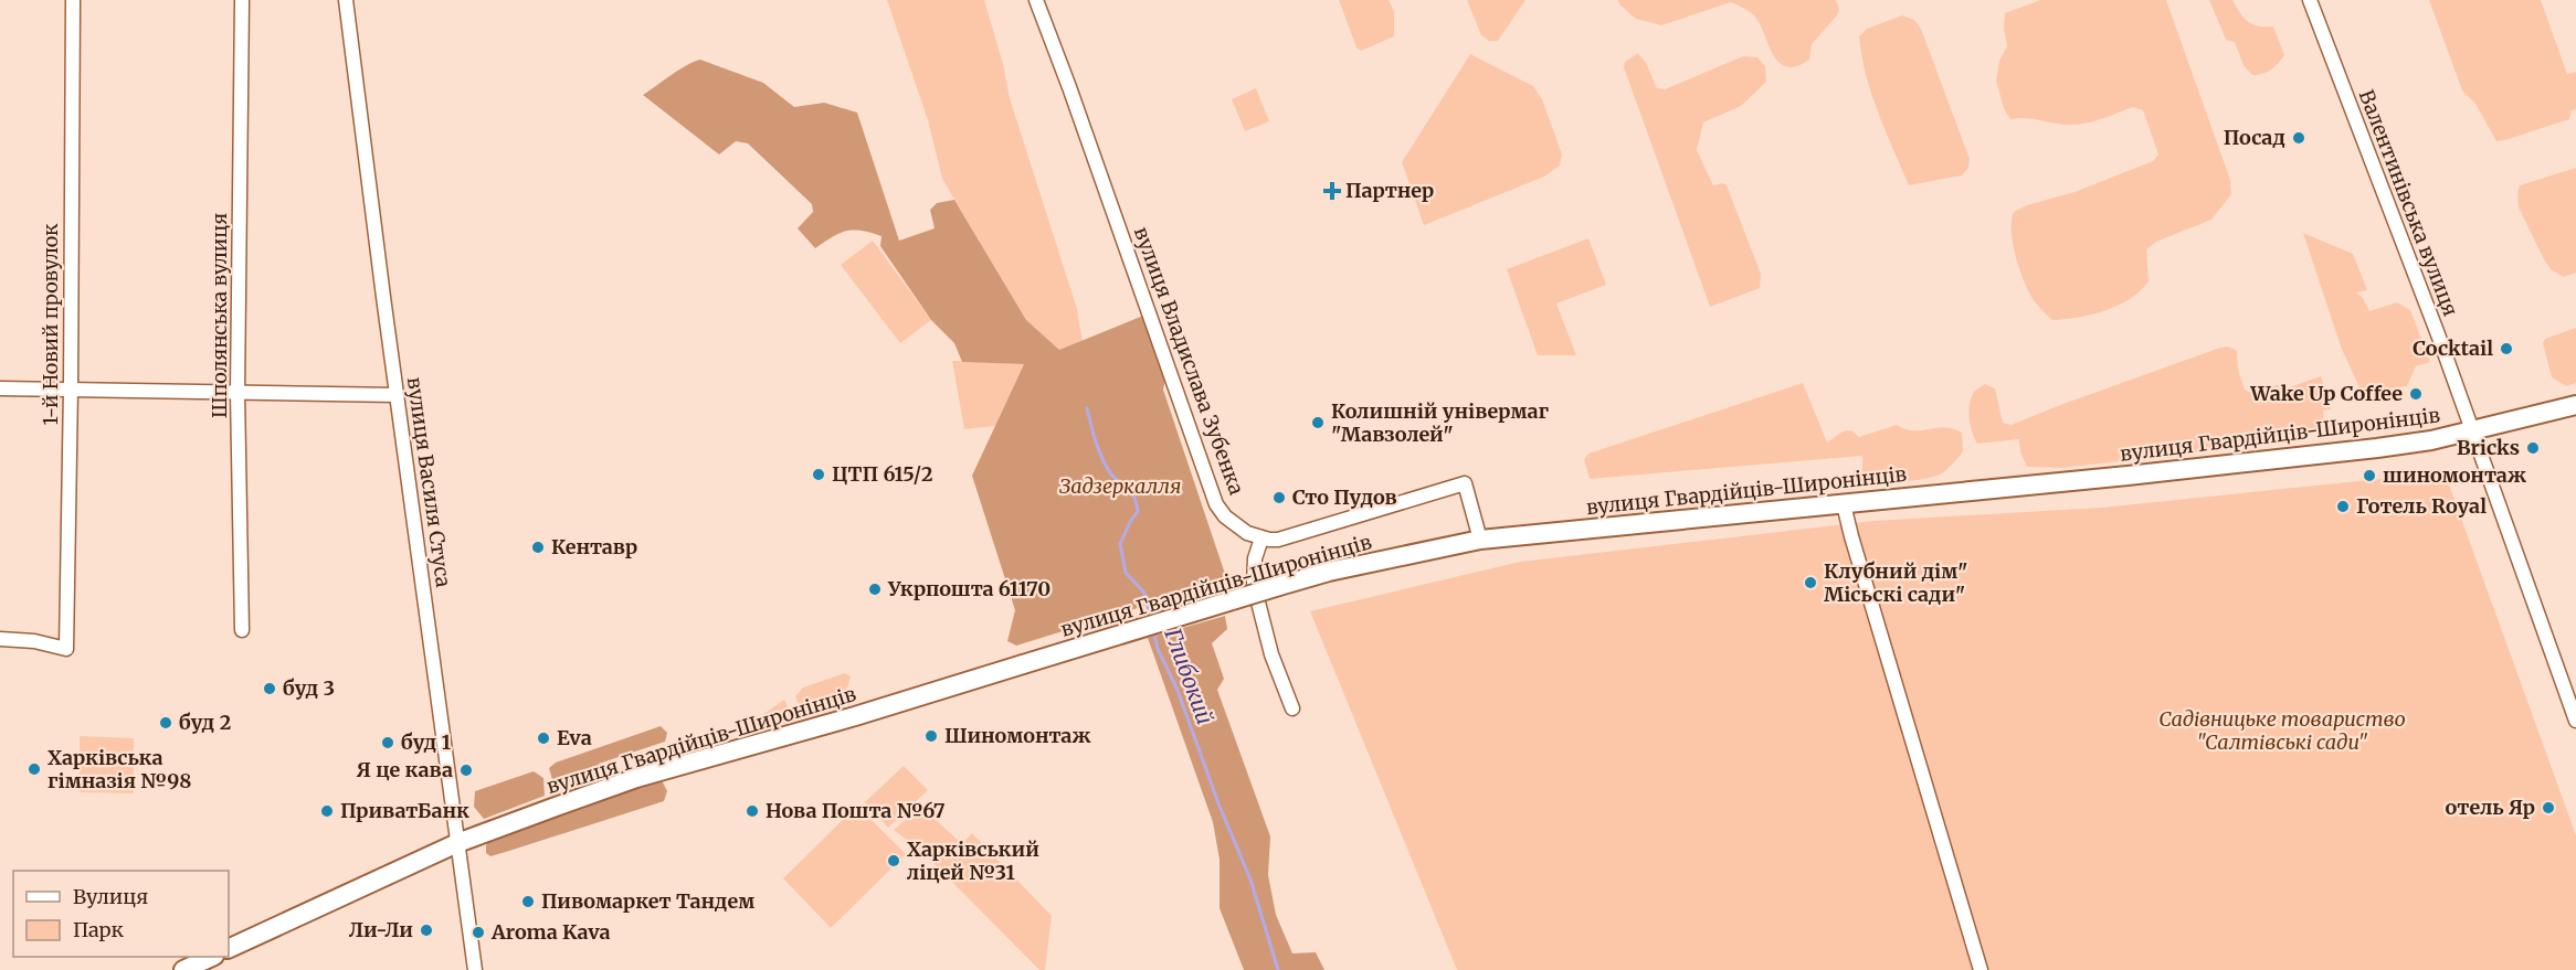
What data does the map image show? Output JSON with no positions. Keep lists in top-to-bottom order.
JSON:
{
  "streets": {
    "main road": ["вулиця Гвардійців-Широнінців"],
    "street": [
      "Валентинівська вулиця",
      "Шполянська вулиця",
      "1-й Новий провулок",
      "вулиця Владислава Зубенка",
      "вулиця Василя Стуса"
    ]
  },
  "crossings": [
    ["Валентинівська вулиця", "вулиця Гвардійців-Широнінців"],
    ["вулиця Гвардійців-Широнінців", "вулиця Василя Стуса"]
  ],
  "water": ["Глибокий"],
  "parks": ["Задзеркалля", "Садівницьке товариство \"Салтівські сади\""],
  "places": {
    "other": [
      "Посад",
      "Cocktail",
      "Wake Up Coffee",
      "Колишній універмаг \"Мавзолей\"",
      "Bricks",
      "ЦТП 615/2",
      "шиномонтаж",
      "Сто Пудов",
      "Готель Royal",
      "Кентавр",
      "Клубний дім\" Місьскі сади\"",
      "Укрпошта 61170",
      "буд 3",
      "буд 2",
      "Шиномонтаж",
      "Eva",
      "буд 1",
      "Харківська гімназія №98",
      "Я це кава",
      "отель Яр",
      "ПриватБанк",
      "Нова Пошта №67",
      "Харківський ліцей №31",
      "Пивомаркет Тандем",
      "Ли-Ли",
      "Aroma Kava"
    ],
    "health": ["Партнер"]
  },
  "legend": ["Вулиця", "Парк"]
}
